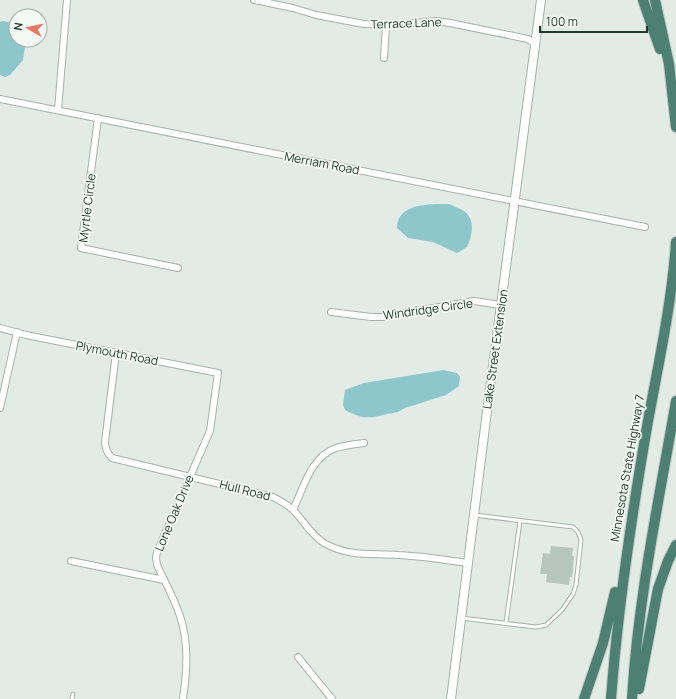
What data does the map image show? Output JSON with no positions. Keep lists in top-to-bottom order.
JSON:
{
  "streets": {
    "highway": ["Minnesota State Highway 7"],
    "street": [
      "Terrace Lane",
      "Merriam Road",
      "Myrtle Circle",
      "Windridge Circle",
      "Lake Street Extension",
      "Plymouth Road",
      "Hull Road",
      "Lone Oak Drive"
    ]
  },
  "crossings": [
    ["Terrace Lane", "Lake Street Extension"],
    ["Merriam Road", "Myrtle Circle"],
    ["Merriam Road", "Lake Street Extension"],
    ["Windridge Circle", "Lake Street Extension"],
    ["Lake Street Extension", "Hull Road"],
    ["Plymouth Road", "Hull Road"],
    ["Plymouth Road", "Lone Oak Drive"],
    ["Hull Road", "Lone Oak Drive"]
  ],
  "scale_bar": "100 m",
  "north": "left"
}
